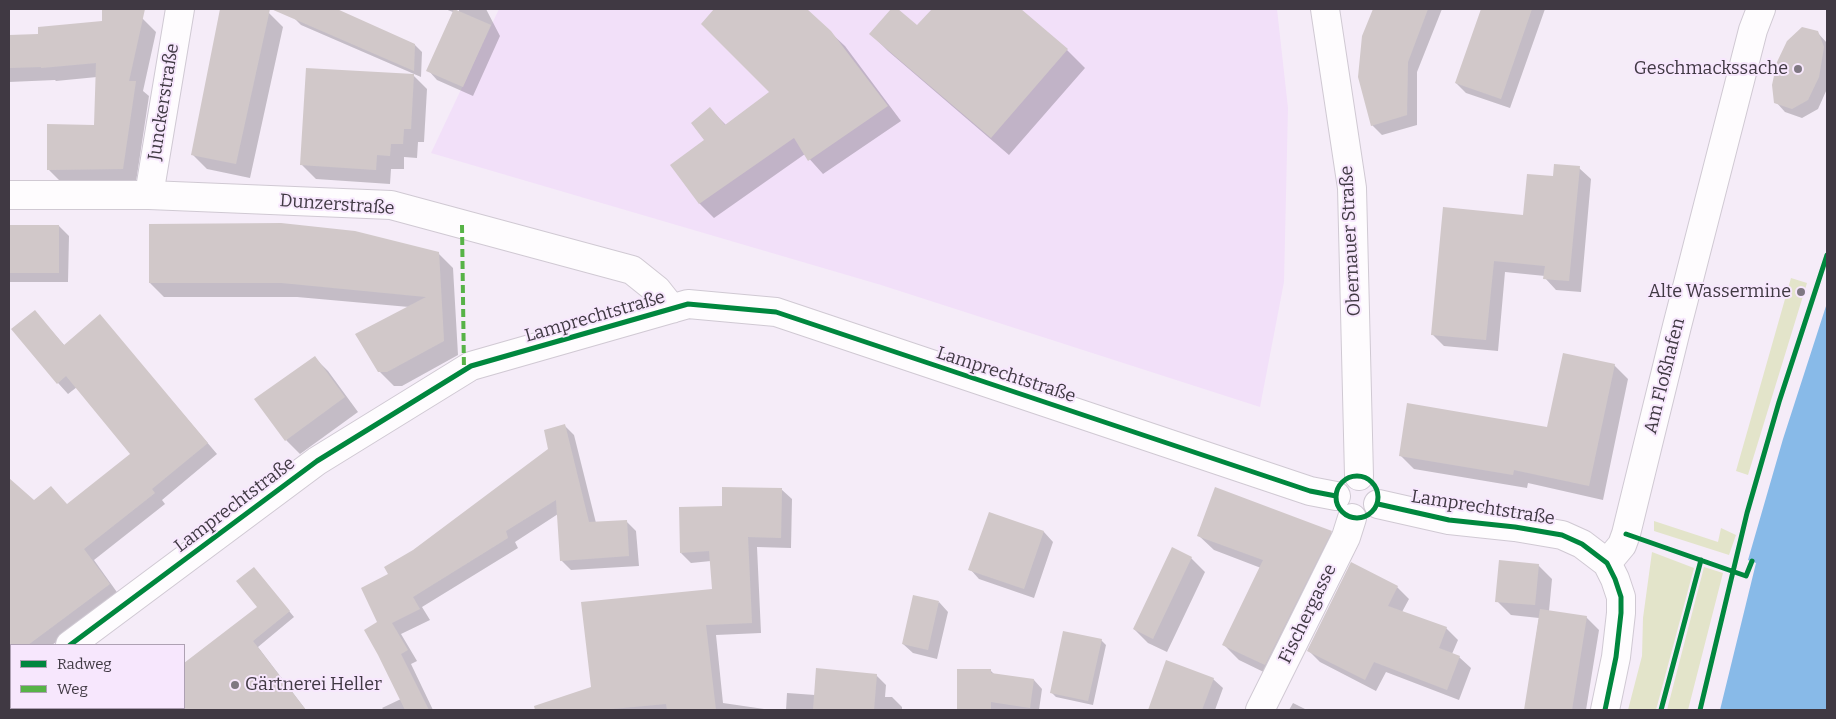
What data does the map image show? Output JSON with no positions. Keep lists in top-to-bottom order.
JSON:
{
  "streets": {
    "street": [
      "Junckerstraße",
      "Dunzerstraße",
      "Obernauer Straße",
      "Lamprechtstraße",
      "Am Floßhafen",
      "Fischergasse"
    ]
  },
  "crossings": [
    ["Junckerstraße", "Dunzerstraße"],
    ["Dunzerstraße", "Lamprechtstraße"],
    ["Obernauer Straße", "Lamprechtstraße"],
    ["Obernauer Straße", "Fischergasse"],
    ["Lamprechtstraße", "Am Floßhafen"],
    ["Lamprechtstraße", "Fischergasse"]
  ],
  "places": ["Geschmackssache", "Alte Wassermine", "Gärtnerei Heller"],
  "legend": ["Radweg", "Weg"]
}
